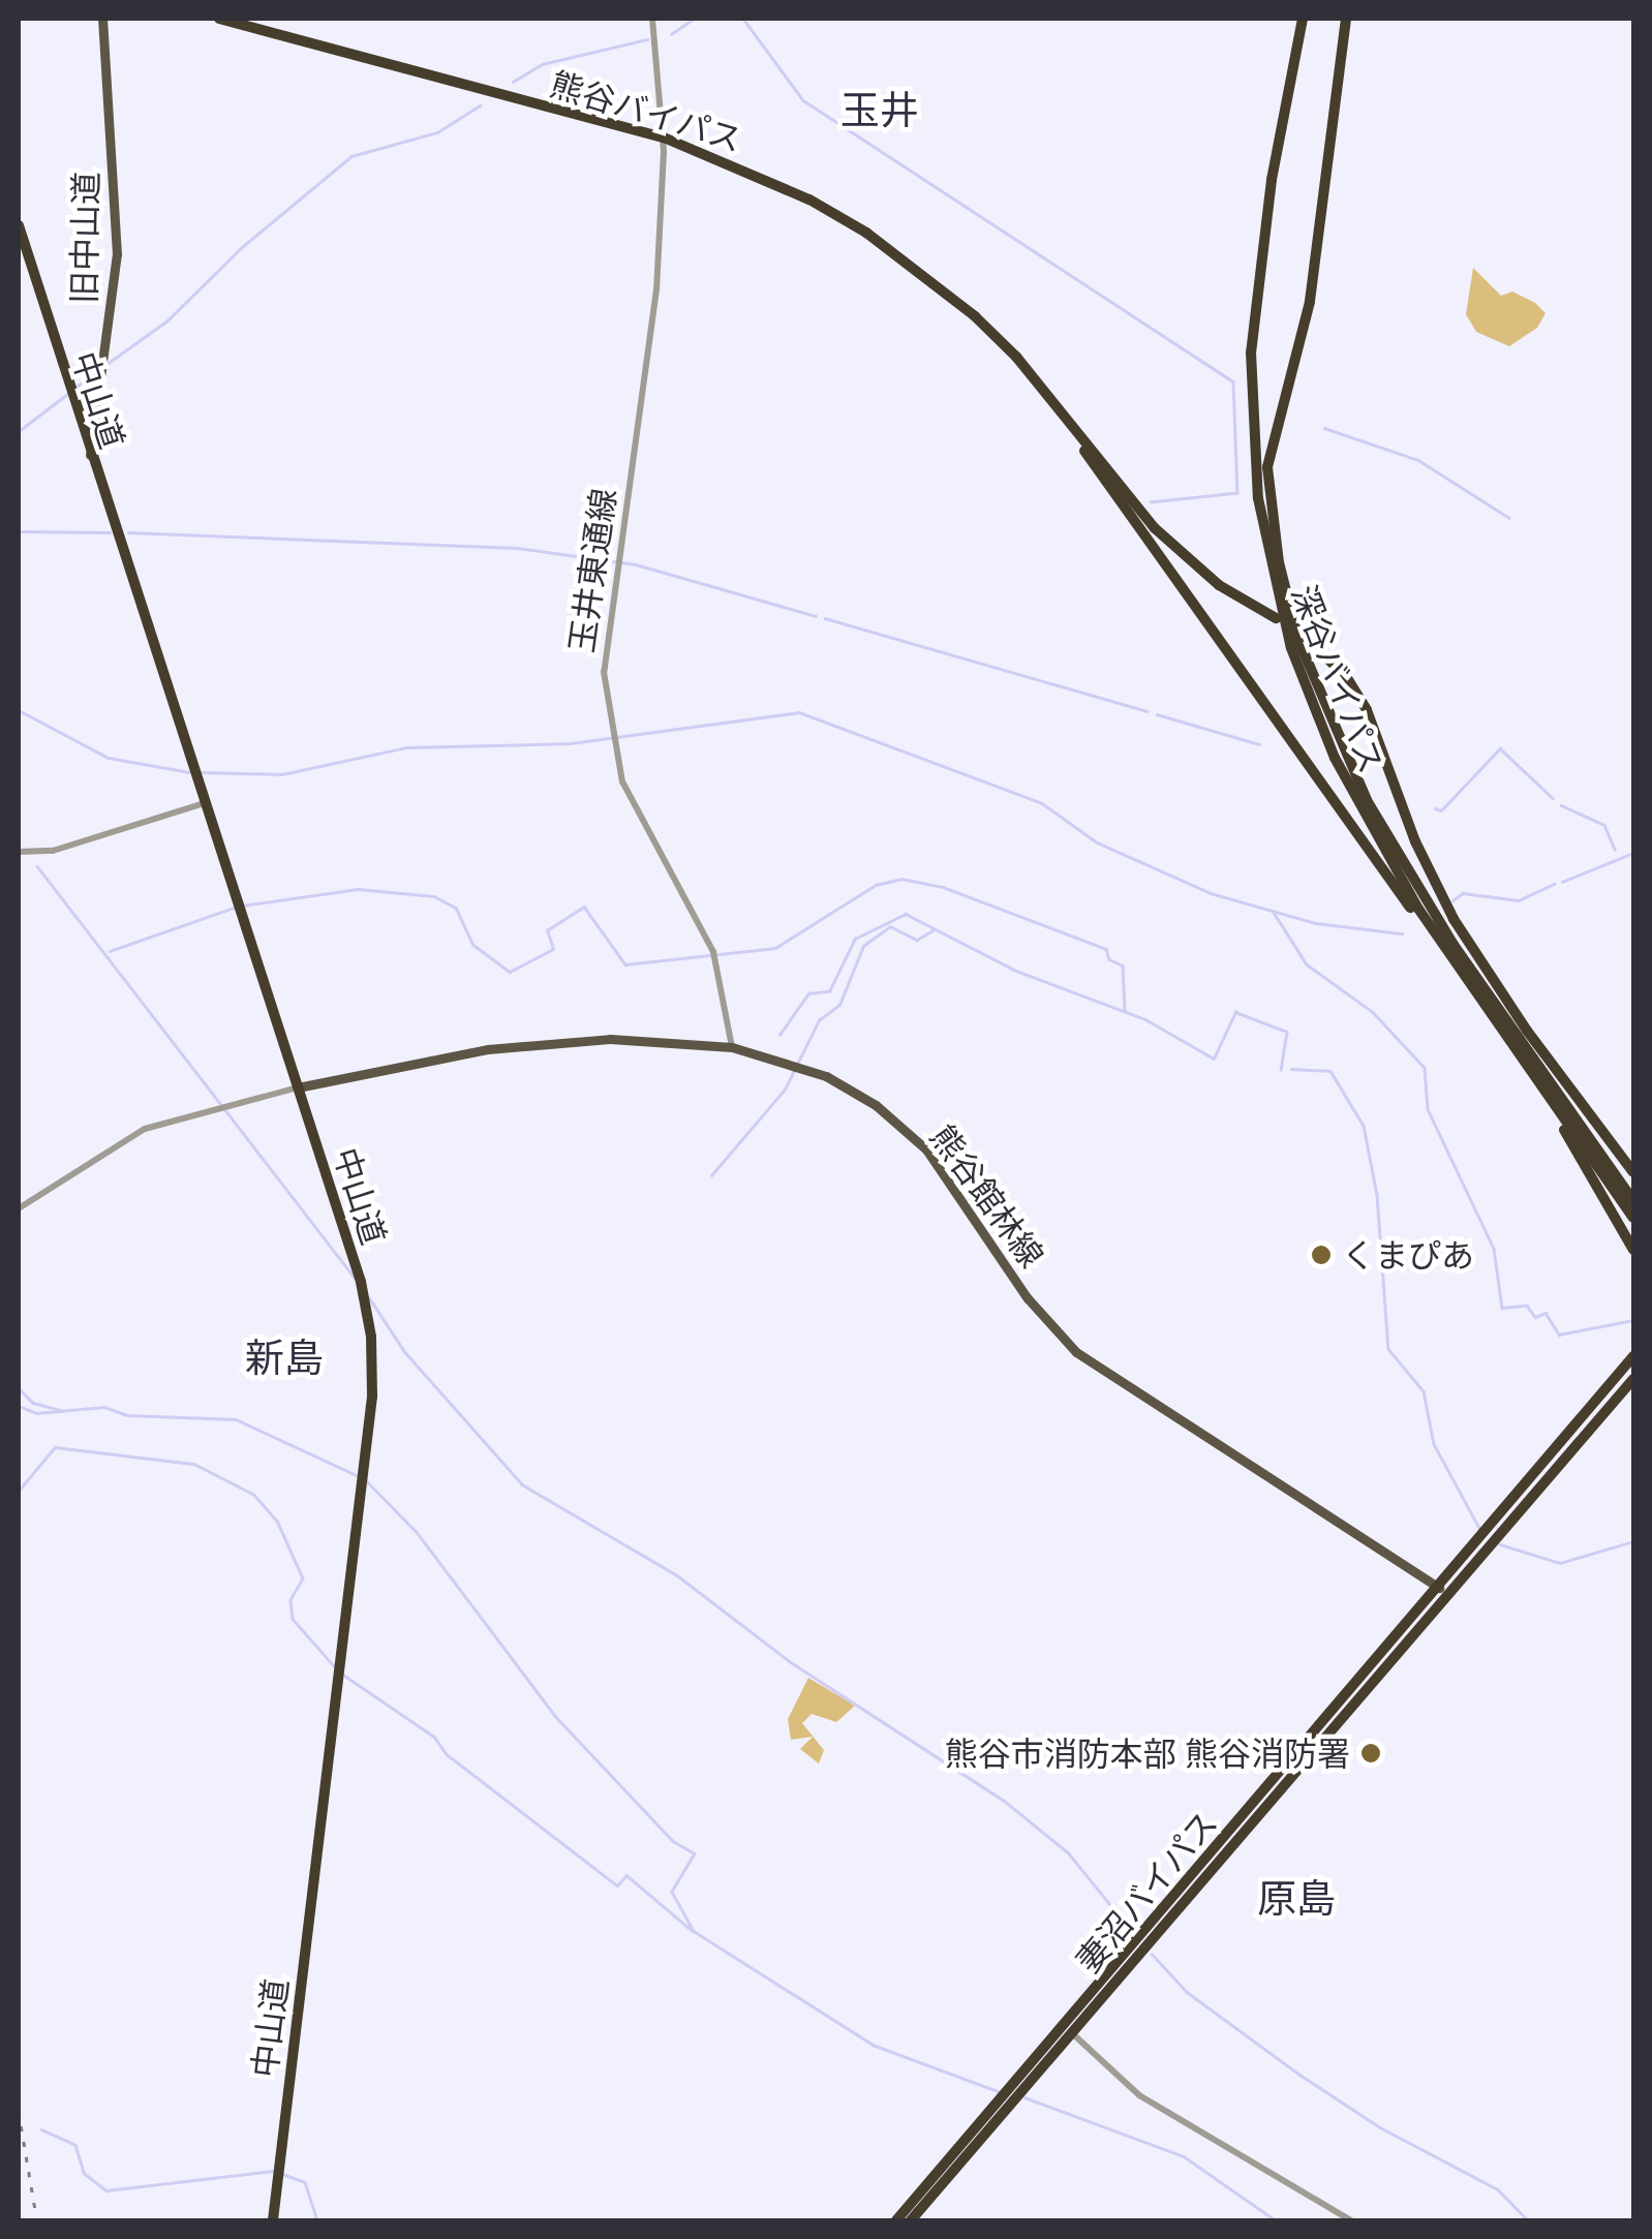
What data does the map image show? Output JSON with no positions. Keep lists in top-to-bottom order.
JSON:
{
  "streets": {
    "highway": [
      "熊谷バイパス",
      "中山道",
      "深谷バイパス",
      "妻沼バイパス"
    ],
    "main road": ["旧中山道", "熊谷館林線"],
    "street": ["玉井東通線"]
  },
  "crossings": [
    ["熊谷バイパス", "玉井東通線"],
    ["旧中山道", "中山道"],
    ["中山道", "熊谷館林線"],
    ["玉井東通線", "熊谷館林線"],
    ["熊谷館林線", "妻沼バイパス"]
  ],
  "districts": ["玉井", "新島", "原島"],
  "places": ["くまぴあ", "熊谷市消防本部 熊谷消防署"]
}
